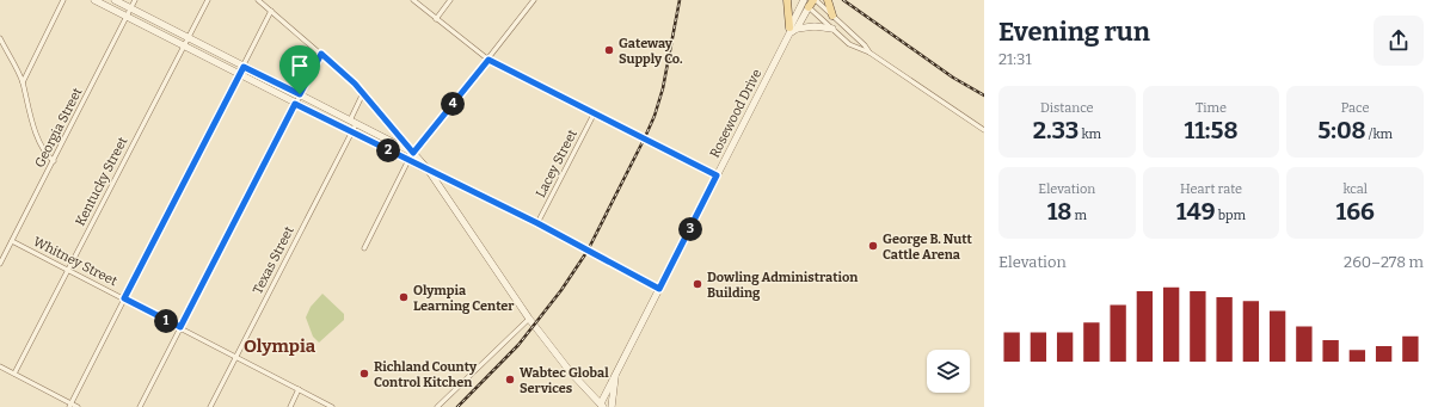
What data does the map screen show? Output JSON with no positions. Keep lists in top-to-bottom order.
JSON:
{
  "streets": {
    "main road": ["Rosewood Drive"],
    "street": [
      "Georgia Street",
      "Lacey Street",
      "Kentucky Street",
      "Texas Street",
      "Whitney Street"
    ]
  },
  "crossings": [
    ["Georgia Street", "Whitney Street"],
    ["Kentucky Street", "Whitney Street"],
    ["Texas Street", "Whitney Street"]
  ],
  "districts": ["Olympia"],
  "places": [
    "Gateway Supply Co.",
    "George B. Nutt Cattle Arena",
    "Dowling Administration Building",
    "Olympia Learning Center",
    "Richland County Control Kitchen",
    "Wabtec Global Services"
  ],
  "page": {
    "heading": ["Evening run", "21:31"],
    "stats": [
      ["Distance", "2.33 km"],
      ["Time", "11:58"],
      ["Pace", "5:08 /km"],
      ["Elevation", "18 m"],
      ["Heart rate", "149 bpm"],
      ["kcal", "166"]
    ],
    "pins": [
      "4",
      "2",
      "3",
      "1"
    ],
    "chart": ["Elevation", "260–278 m"]
  }
}
